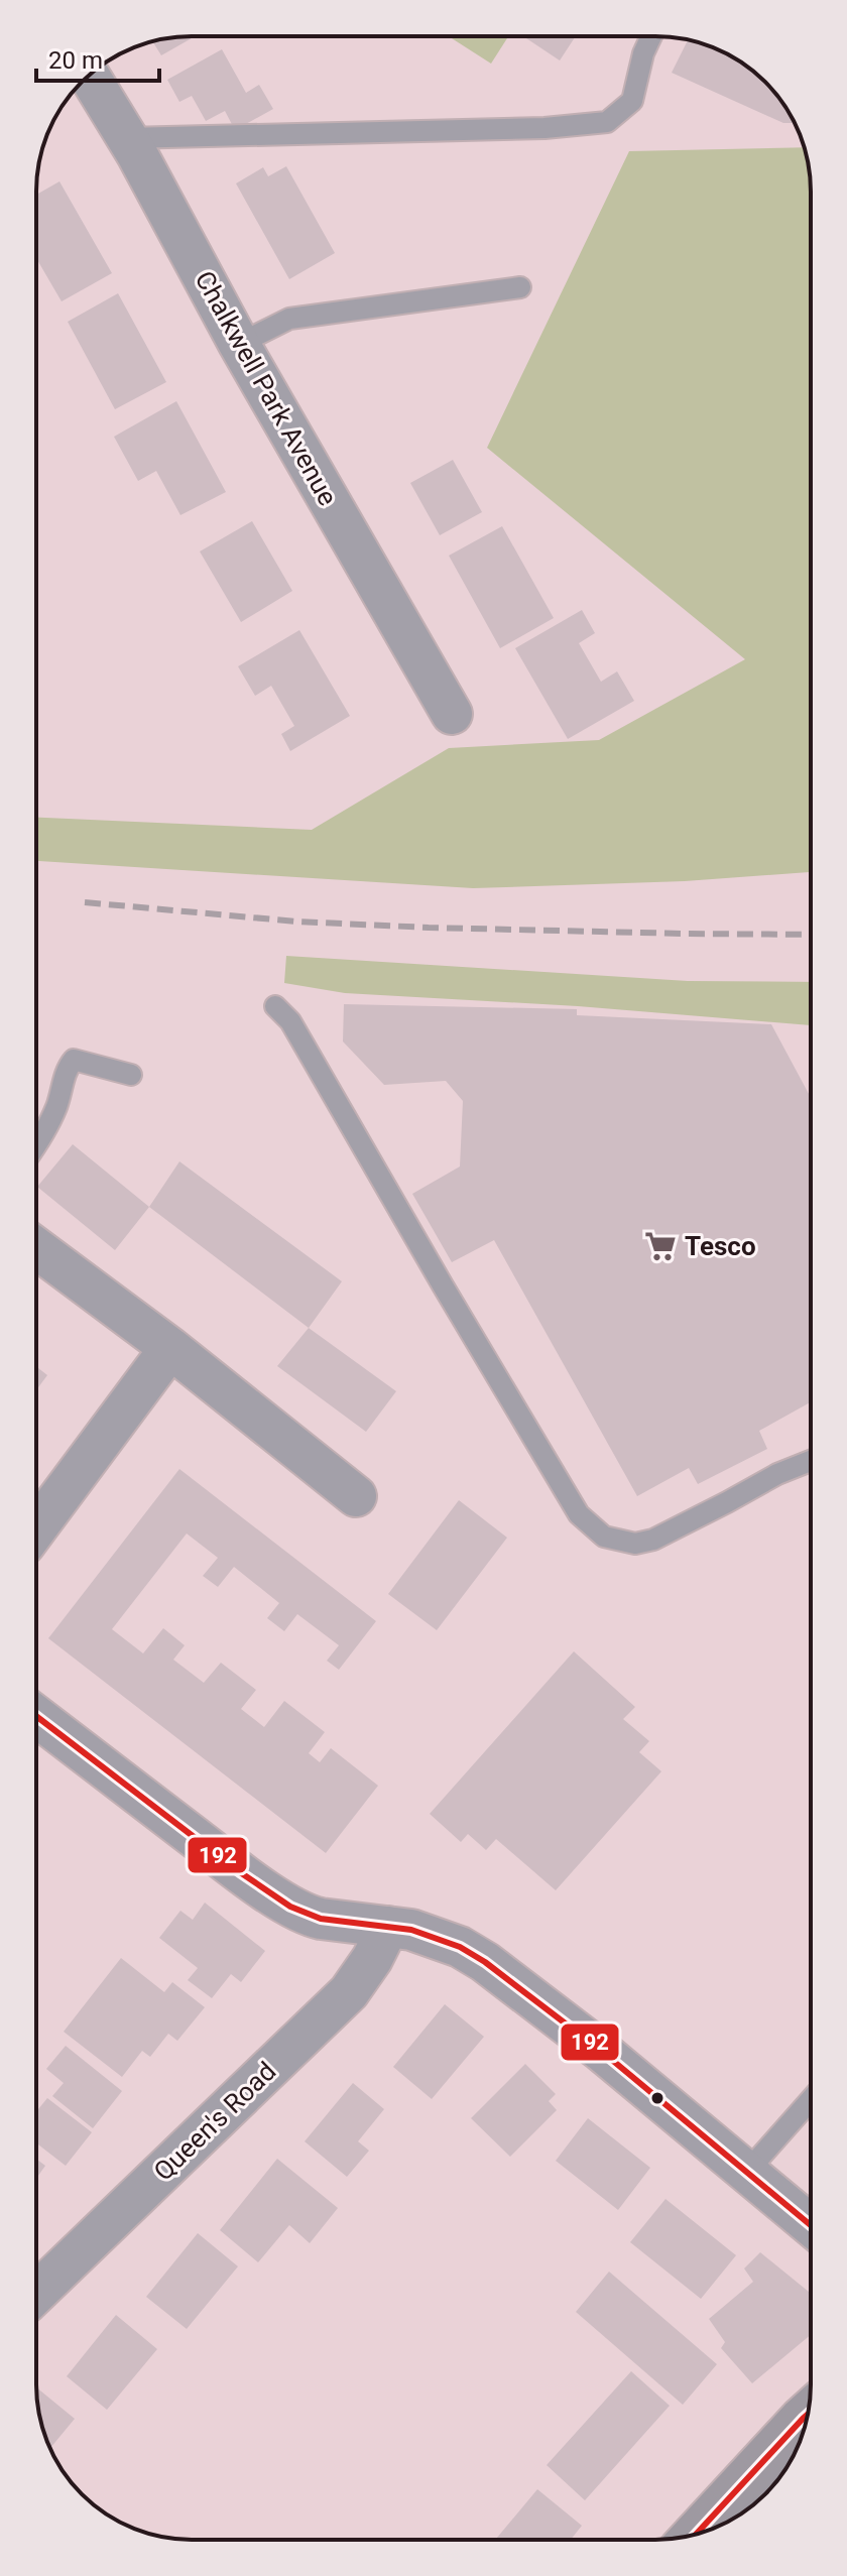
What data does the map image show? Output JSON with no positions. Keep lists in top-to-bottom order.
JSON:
{
  "streets": {
    "street": ["Chalkwell Park Avenue", "Queen's Road"]
  },
  "places": {
    "supermarket": ["Tesco"]
  },
  "lines": ["transit line 192"],
  "scale_bar": "20 m"
}
